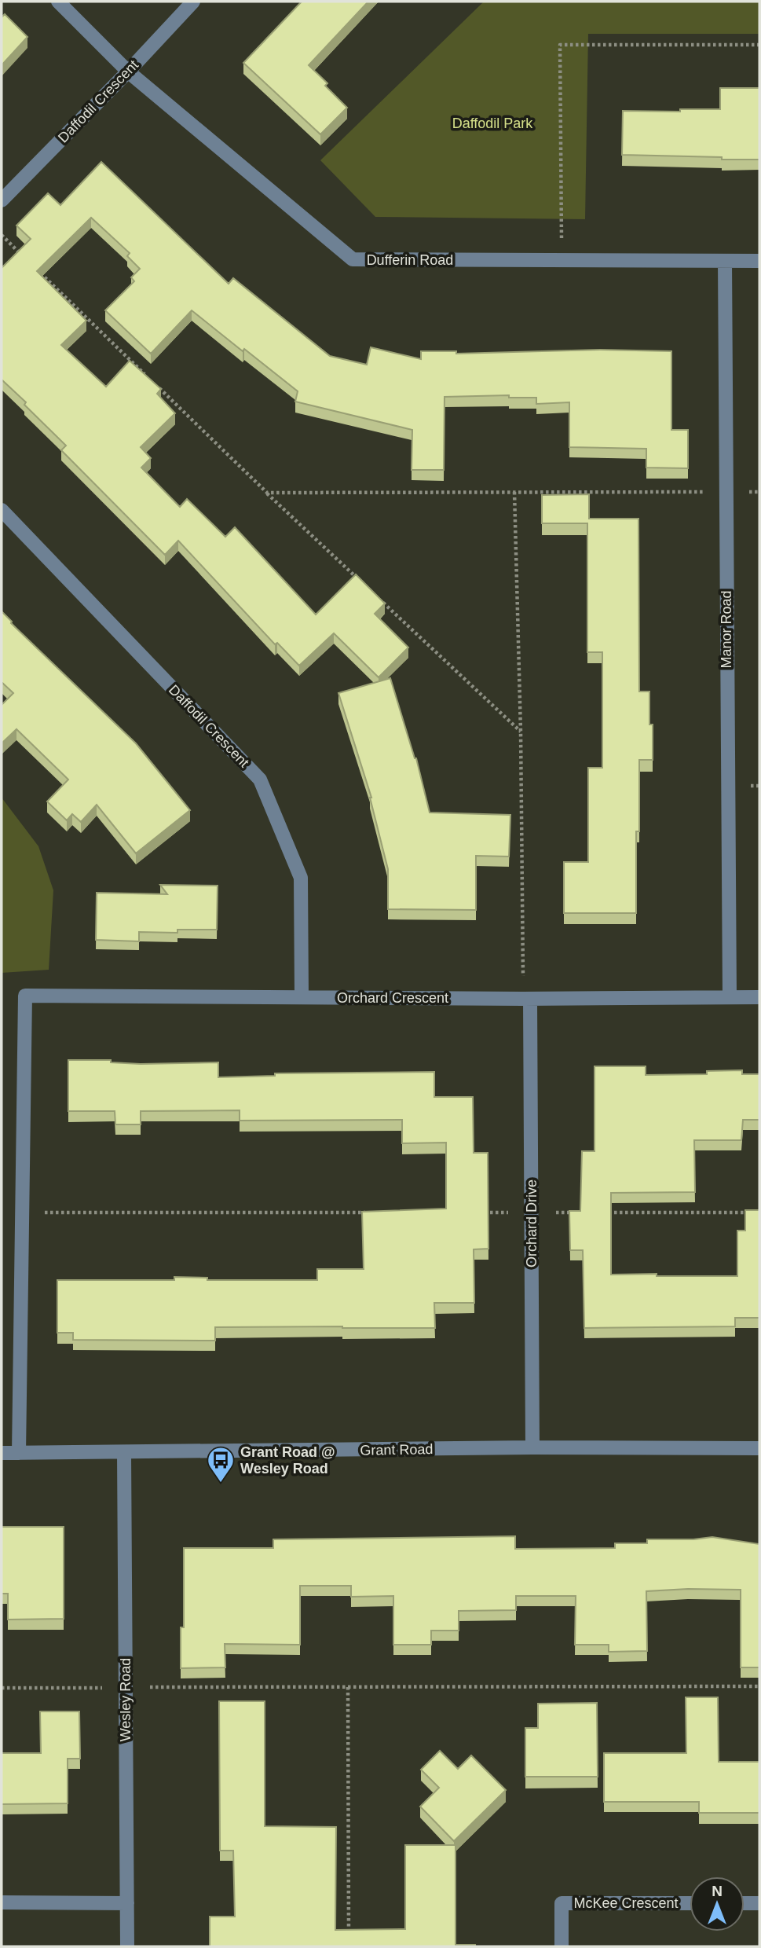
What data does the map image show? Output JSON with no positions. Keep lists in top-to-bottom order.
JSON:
{
  "streets": {
    "street": [
      "Daffodil Crescent",
      "Dufferin Road",
      "Manor Road",
      "Orchard Crescent",
      "Orchard Drive",
      "Grant Road",
      "Wesley Road",
      "McKee Crescent"
    ]
  },
  "crossings": [
    ["Daffodil Crescent", "Dufferin Road"],
    ["Daffodil Crescent", "Orchard Crescent"],
    ["Dufferin Road", "Manor Road"],
    ["Manor Road", "Orchard Crescent"],
    ["Orchard Crescent", "Orchard Drive"],
    ["Orchard Drive", "Grant Road"],
    ["Grant Road", "Wesley Road"]
  ],
  "parks": ["Daffodil Park"],
  "places": {
    "bus stop": ["Grant Road @ Wesley Road"]
  },
  "north": "top"
}
